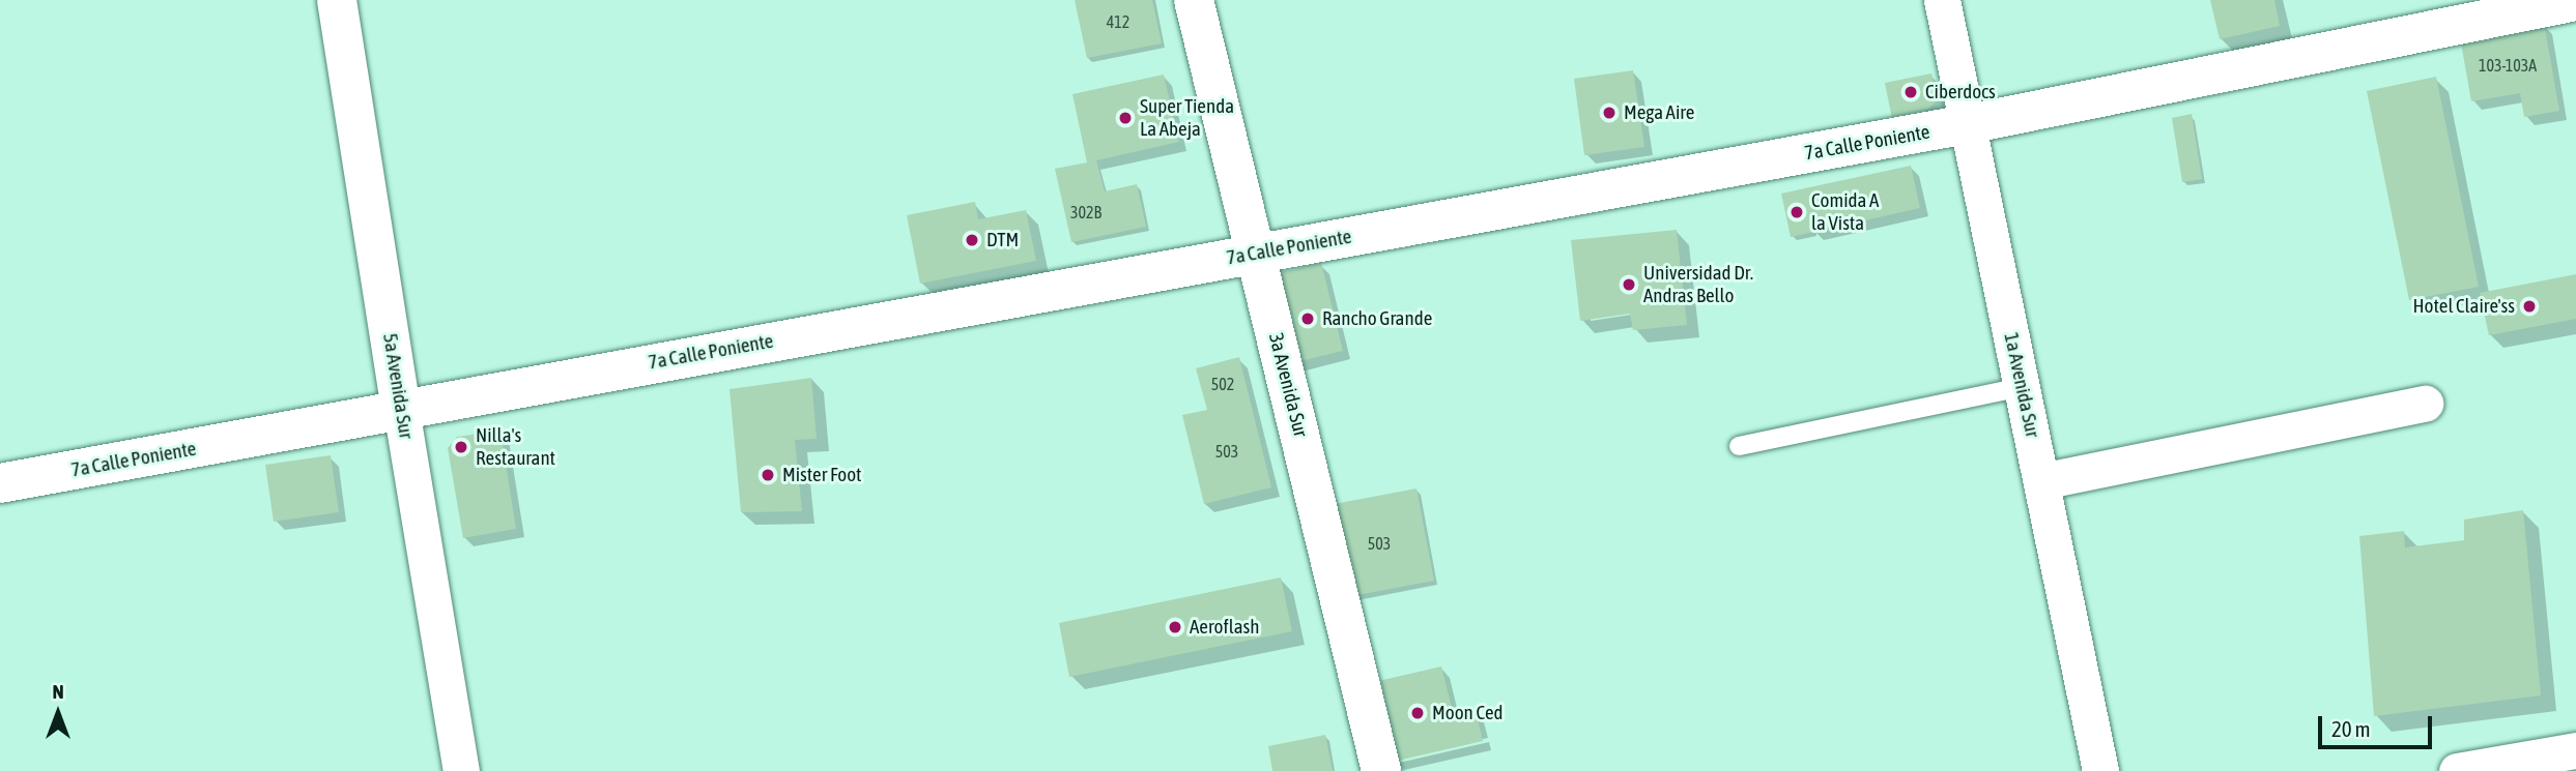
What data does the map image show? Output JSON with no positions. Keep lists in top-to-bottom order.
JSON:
{
  "streets": {
    "street": [
      "7a Calle Poniente",
      "3a Avenida Sur",
      "1a Avenida Sur",
      "5a Avenida Sur"
    ]
  },
  "crossings": [
    ["7a Calle Poniente", "3a Avenida Sur"],
    ["7a Calle Poniente", "1a Avenida Sur"],
    ["7a Calle Poniente", "5a Avenida Sur"]
  ],
  "places": [
    "Ciberdocs",
    "Mega Aire",
    "Super Tienda La Abeja",
    "Comida A la Vista",
    "DTM",
    "Universidad Dr. Andras Bello",
    "Hotel Claire'ss",
    "Rancho Grande",
    "Nilla's Restaurant",
    "Mister Foot",
    "Aeroflash",
    "Moon Ced"
  ],
  "house_numbers": [
    "412",
    "103-103A",
    "302B",
    "502",
    "503",
    "503"
  ],
  "scale_bar": "20 m",
  "north": "top"
}
